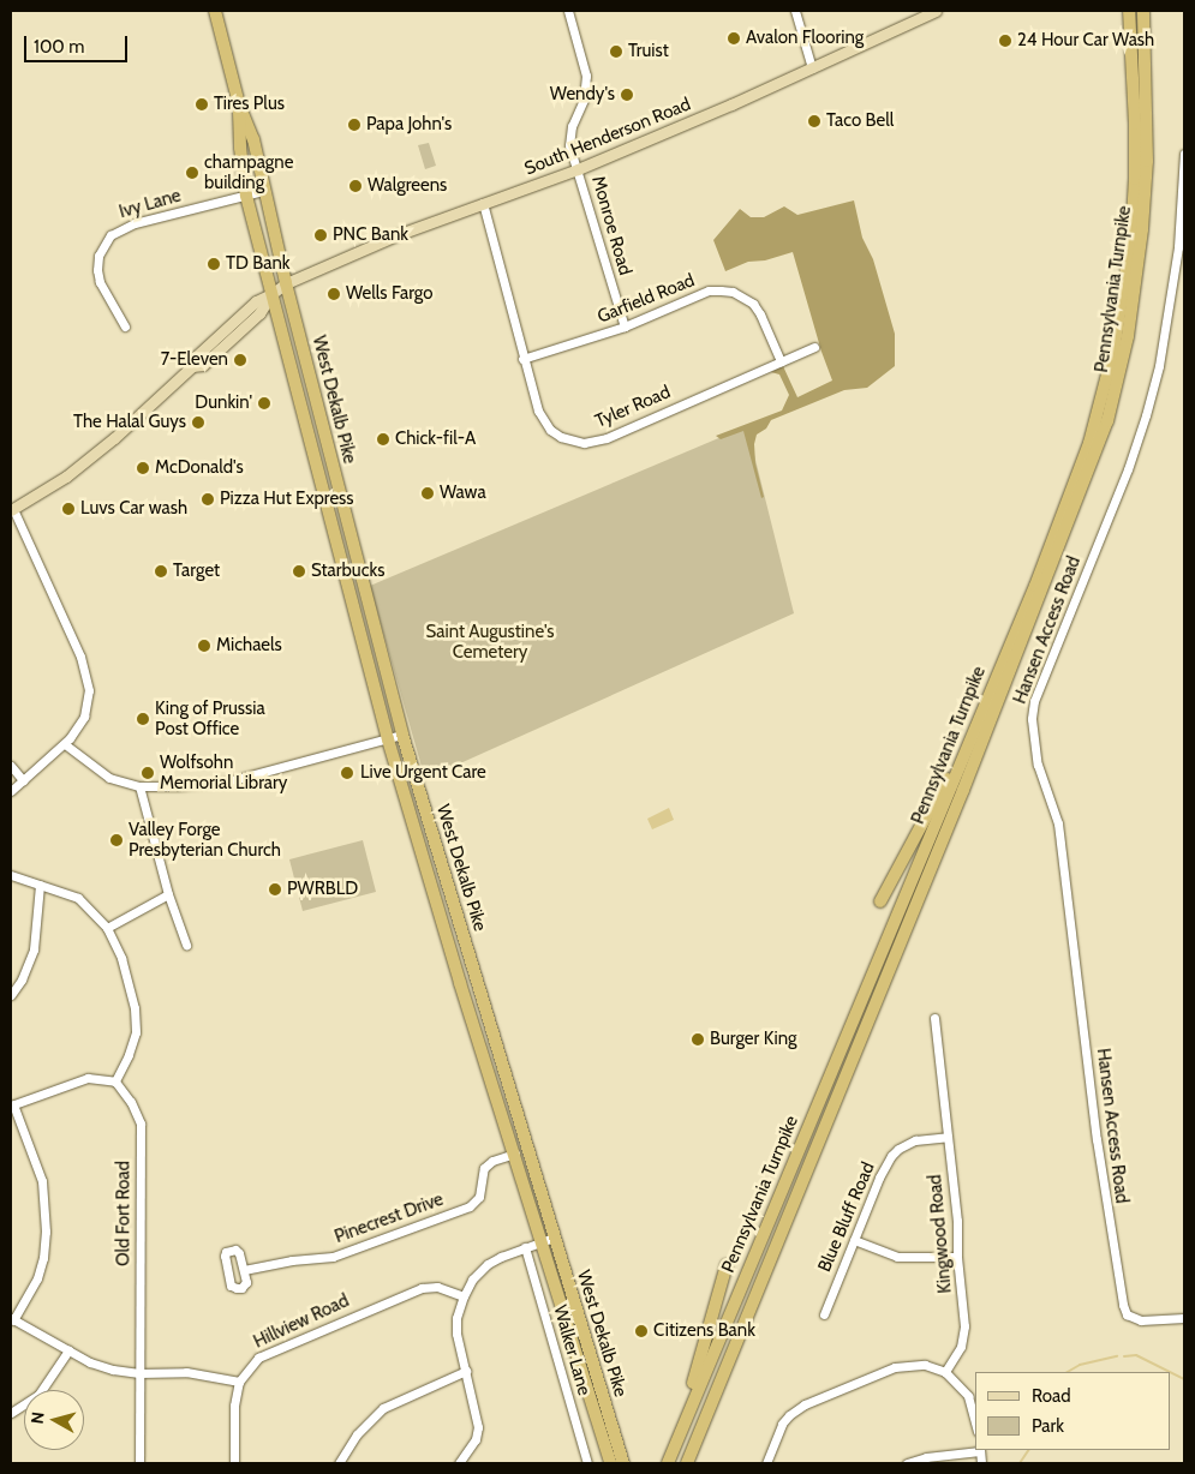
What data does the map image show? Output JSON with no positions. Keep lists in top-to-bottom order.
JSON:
{
  "streets": {
    "highway": ["Pennsylvania Turnpike", "West Dekalb Pike"],
    "main road": ["South Henderson Road"],
    "street": [
      "Ivy Lane",
      "Monroe Road",
      "Garfield Road",
      "Tyler Road",
      "Hansen Access Road",
      "Old Fort Road",
      "Blue Bluff Road",
      "Pinecrest Drive",
      "Kingwood Road",
      "Hillview Road",
      "Walker Lane"
    ]
  },
  "crossings": [
    ["South Henderson Road", "Monroe Road"],
    ["South Henderson Road", "West Dekalb Pike"],
    ["South Henderson Road", "Tyler Road"],
    ["Ivy Lane", "West Dekalb Pike"],
    ["Monroe Road", "Garfield Road"],
    ["Garfield Road", "Tyler Road"],
    ["West Dekalb Pike", "Pinecrest Drive"],
    ["Blue Bluff Road", "Kingwood Road"]
  ],
  "parks": ["Saint Augustine's Cemetery"],
  "places": [
    "Avalon Flooring",
    "24 Hour Car Wash",
    "Truist",
    "Wendy's",
    "Tires Plus",
    "Taco Bell",
    "Papa John's",
    "champagne building",
    "Walgreens",
    "PNC Bank",
    "TD Bank",
    "Wells Fargo",
    "7-Eleven",
    "Dunkin'",
    "The Halal Guys",
    "Chick-fil-A",
    "McDonald's",
    "Wawa",
    "Pizza Hut Express",
    "Luvs Car wash",
    "Target",
    "Starbucks",
    "Michaels",
    "King of Prussia Post Office",
    "Wolfsohn Memorial Library",
    "Live Urgent Care",
    "Valley Forge Presbyterian Church",
    "PWRBLD",
    "Burger King",
    "Citizens Bank"
  ],
  "legend": ["Road", "Park"],
  "scale_bar": "100 m",
  "north": "left"
}
